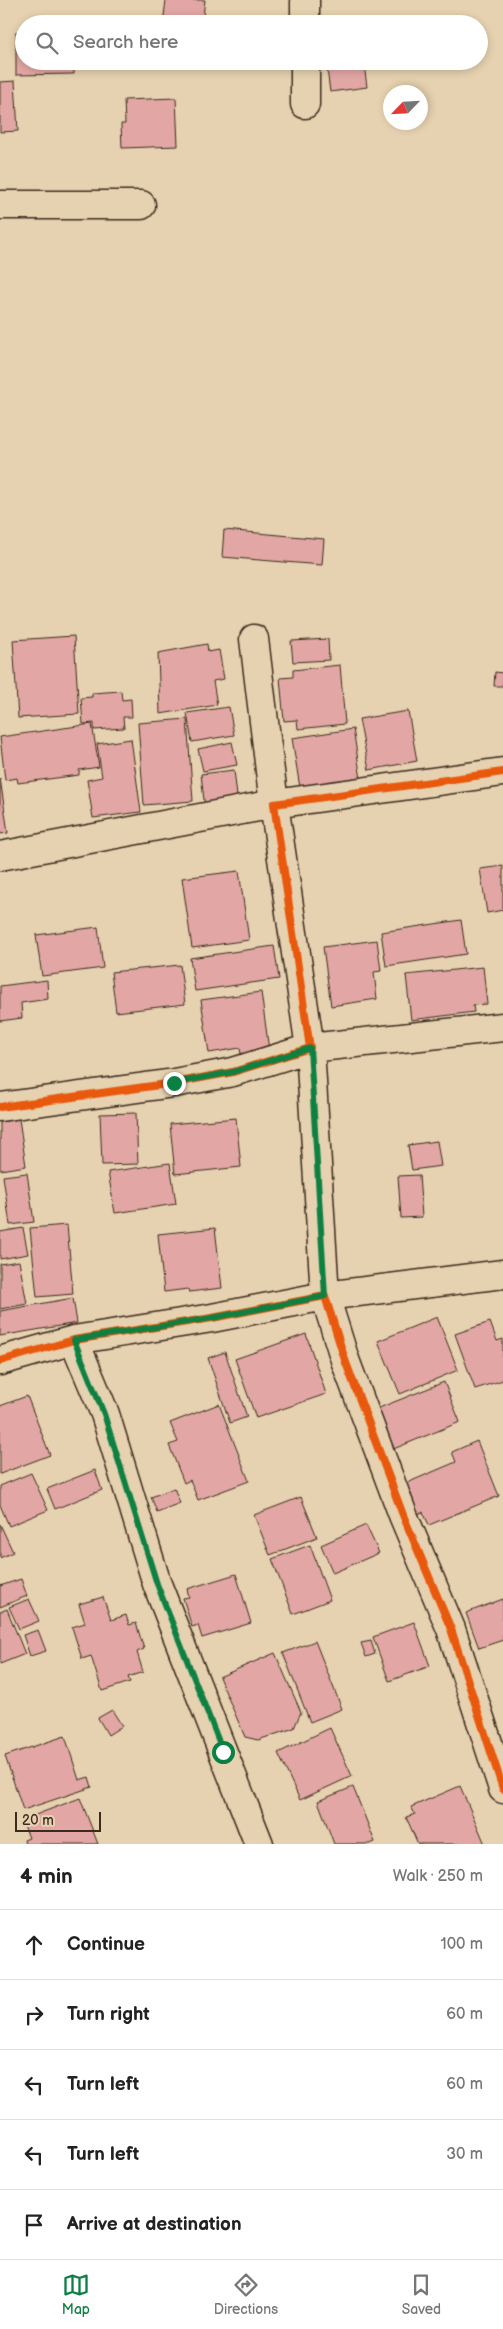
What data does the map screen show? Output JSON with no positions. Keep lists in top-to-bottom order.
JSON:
{
  "scale_bar": "20 m",
  "north": "bottom left",
  "page": {
    "search": "Search here",
    "scale": "20 m",
    "heading": ["4 min", "Walk · 250 m"],
    "list": [
      ["Continue", "100 m"],
      ["Turn right", "60 m"],
      ["Turn left", "60 m"],
      ["Turn left", "30 m"],
      "Arrive at destination"
    ],
    "nav": ["Map", "Directions", "Saved"]
  }
}
